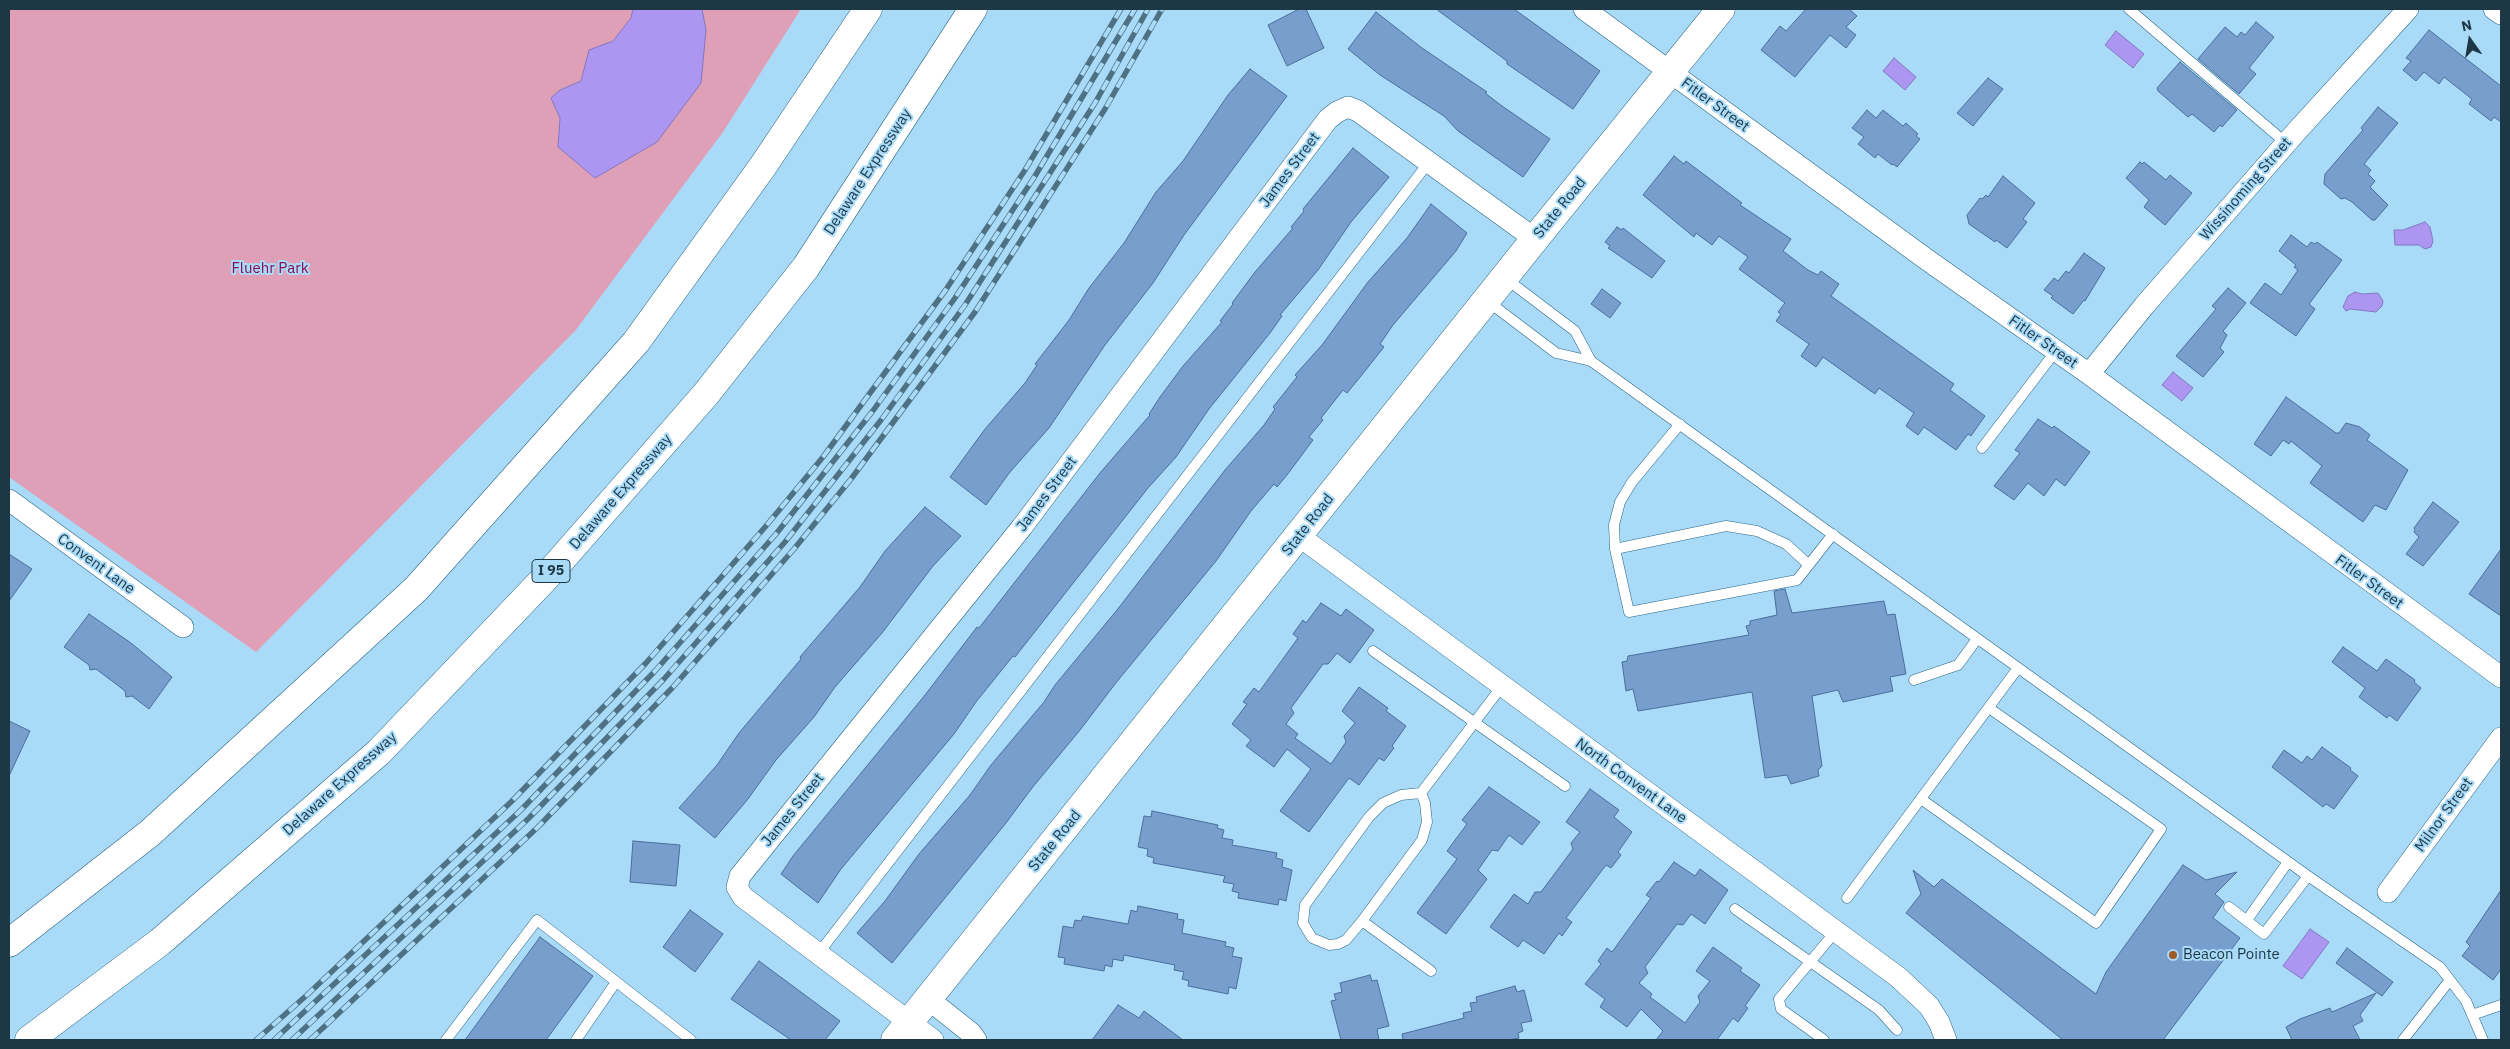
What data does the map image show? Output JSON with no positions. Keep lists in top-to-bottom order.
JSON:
{
  "streets": {
    "main road": ["Delaware Expressway", "State Road", "I 95"],
    "street": [
      "Fitler Street",
      "James Street",
      "Wissinoming Street",
      "Convent Lane",
      "North Convent Lane",
      "Milnor Street"
    ]
  },
  "crossings": [
    ["Fitler Street", "Wissinoming Street"],
    ["Fitler Street", "State Road"],
    ["James Street", "State Road"],
    ["State Road", "North Convent Lane"]
  ],
  "parks": ["Fluehr Park"],
  "places": ["Beacon Pointe"],
  "north": "top"
}
